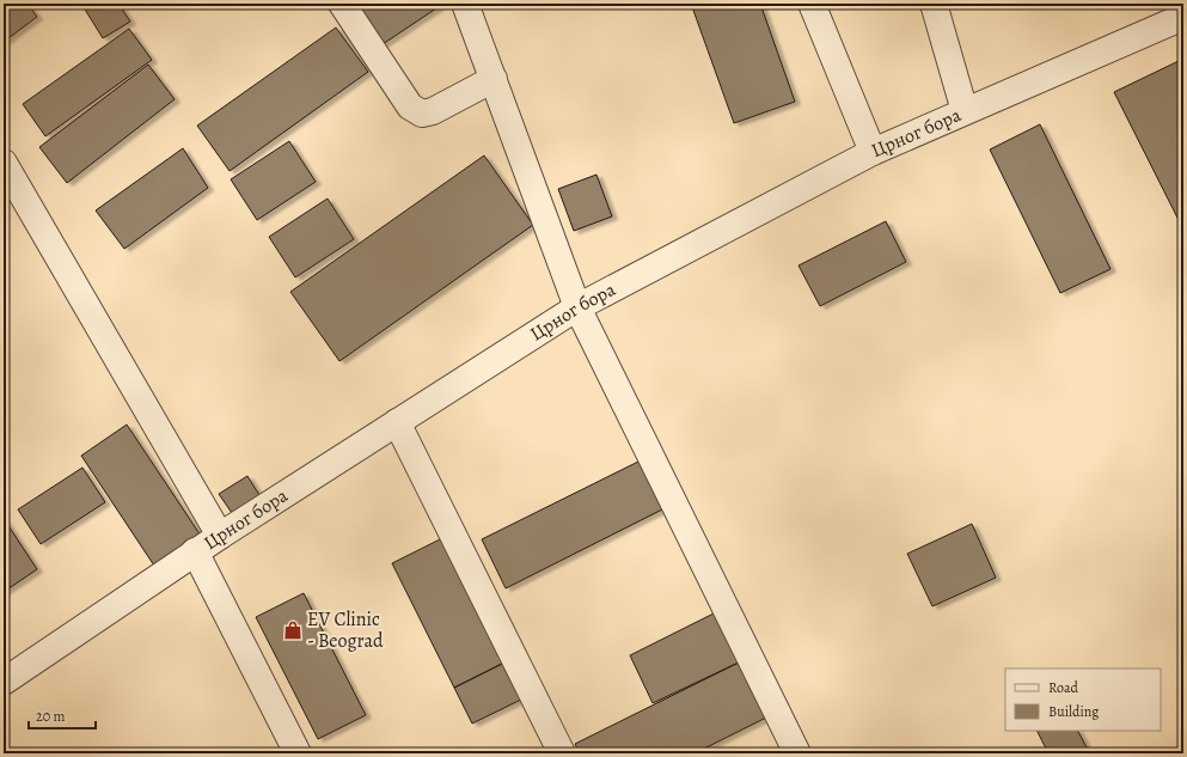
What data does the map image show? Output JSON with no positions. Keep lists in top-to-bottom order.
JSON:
{
  "streets": {
    "lane": ["Црног бора"]
  },
  "places": {
    "shop": ["EV Clinic - Beograd"]
  },
  "legend": ["Road", "Building"],
  "scale_bar": "20 m"
}
